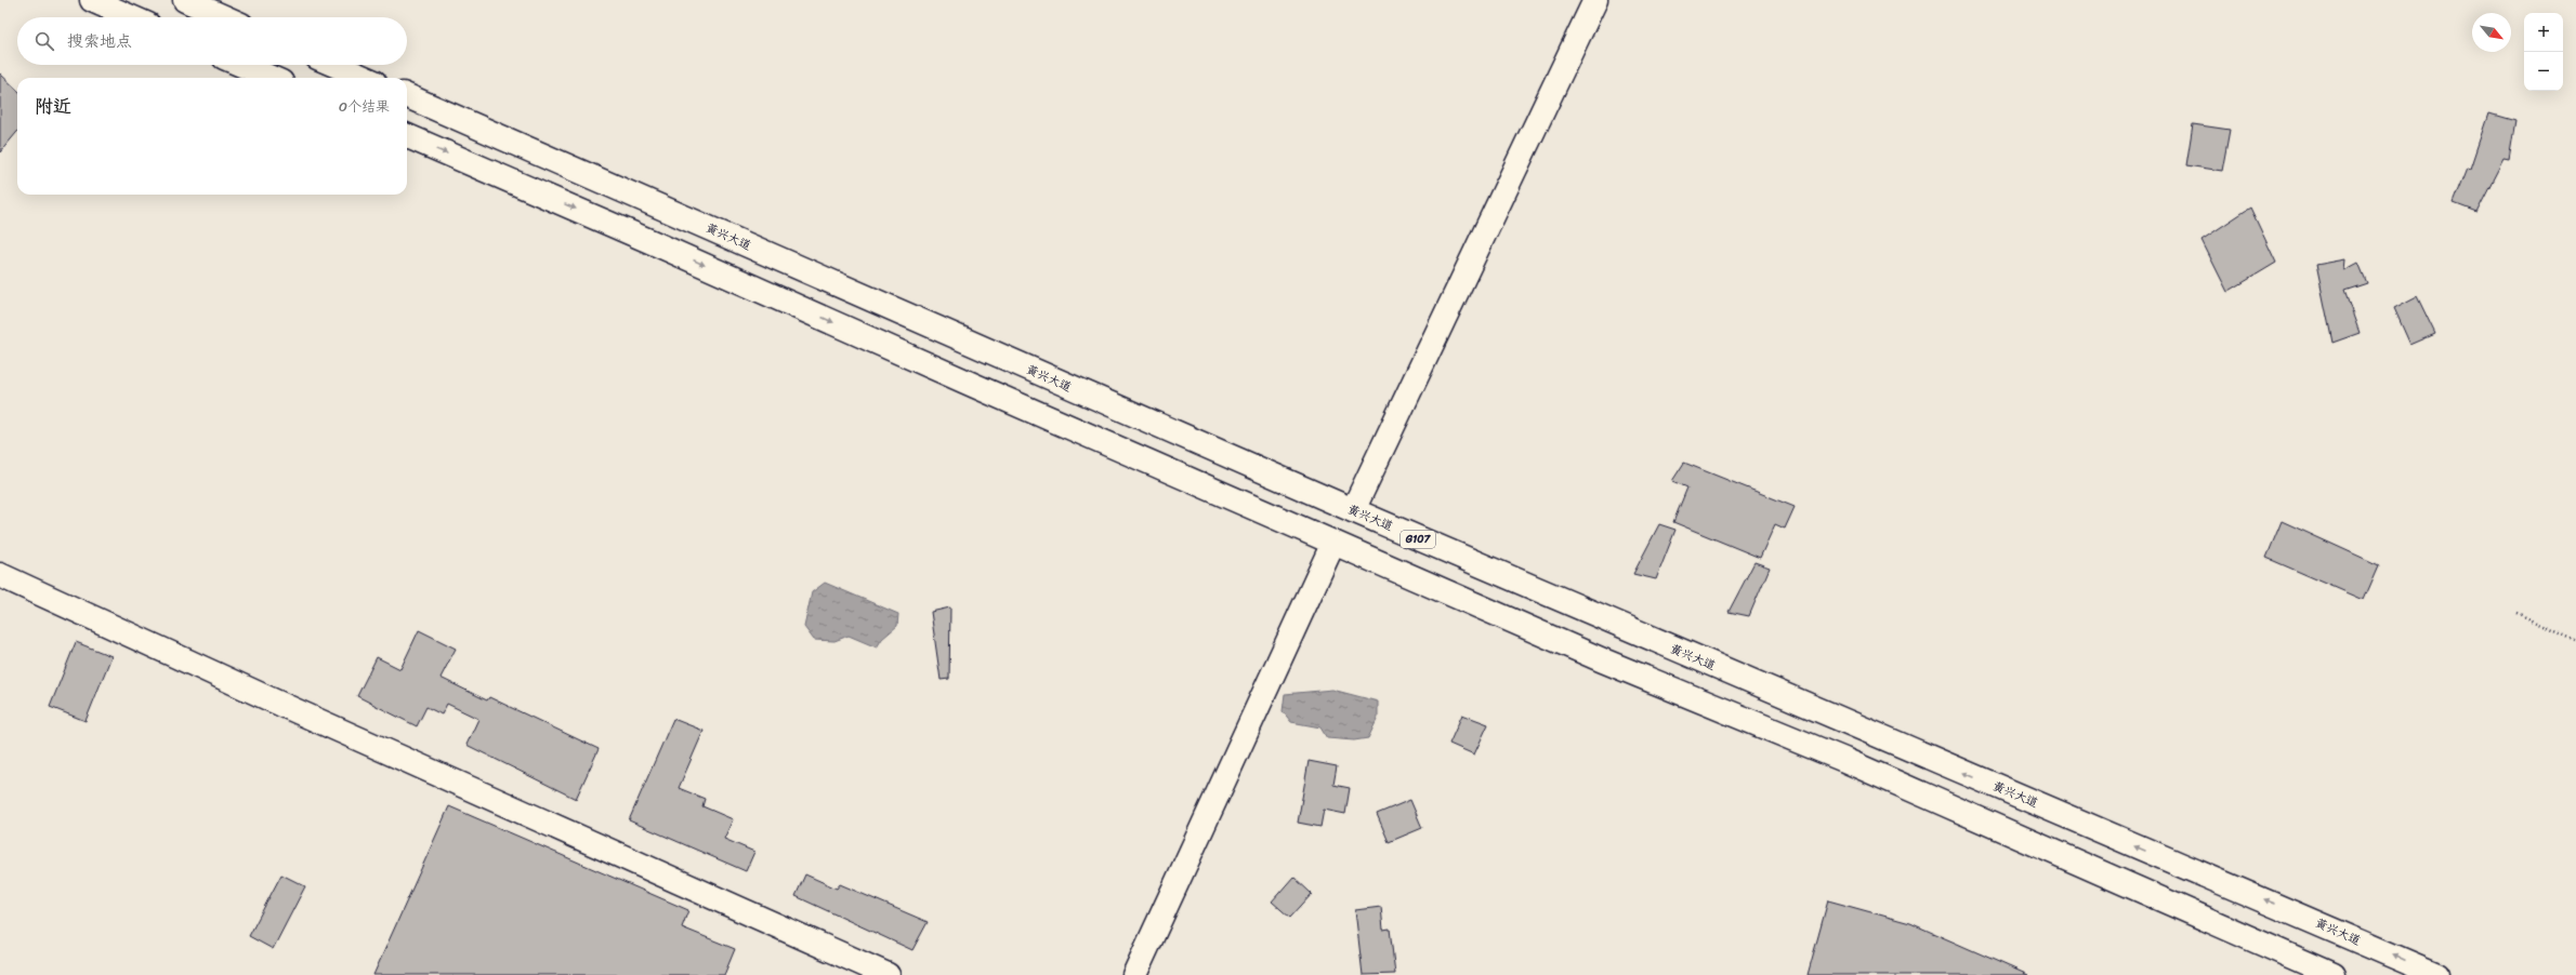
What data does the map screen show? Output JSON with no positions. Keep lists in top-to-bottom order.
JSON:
{
  "streets": {
    "main road": ["黄兴大道", "G107"]
  },
  "north": "bottom right",
  "page": {
    "map_buttons": ["+", "−"],
    "search": "搜索地点",
    "heading": ["附近", "0个结果"]
  }
}
